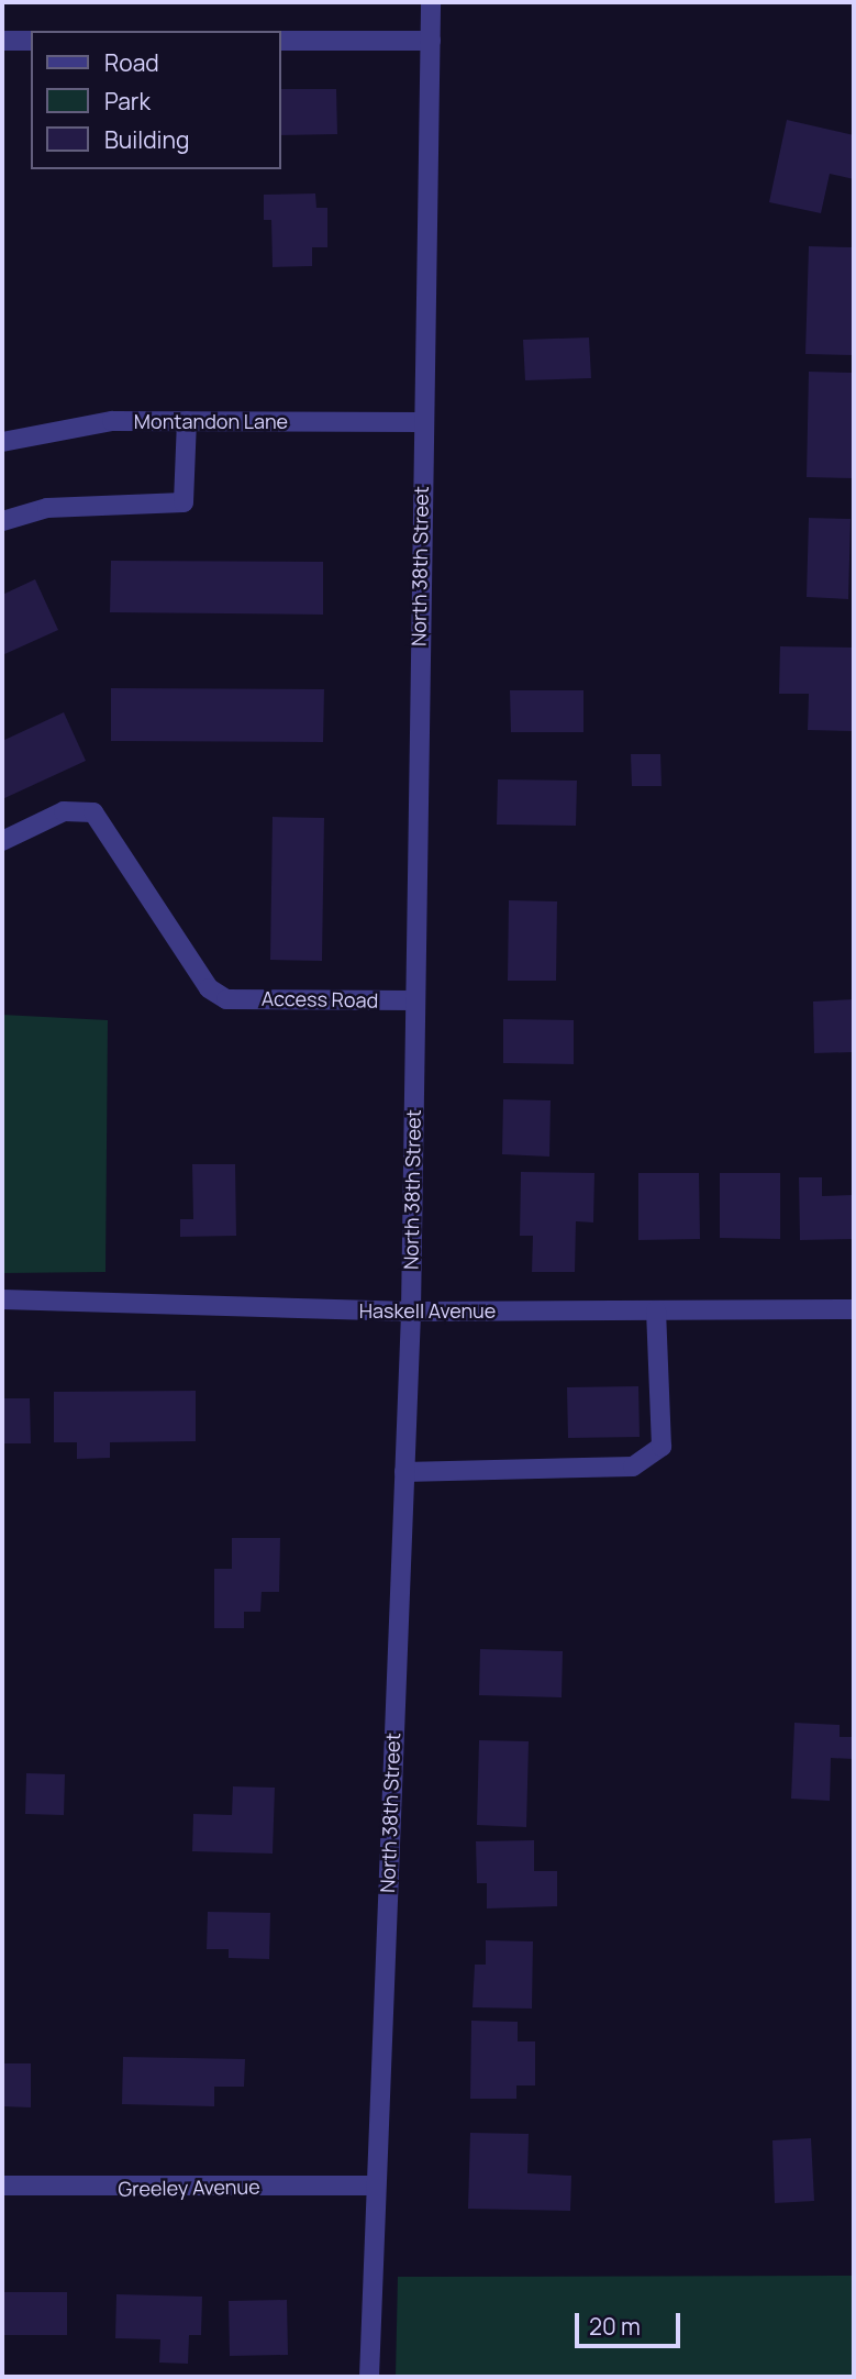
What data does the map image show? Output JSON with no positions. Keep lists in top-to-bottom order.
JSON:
{
  "streets": {
    "street": [
      "Montandon Lane",
      "North 38th Street",
      "Access Road",
      "Haskell Avenue",
      "Greeley Avenue"
    ]
  },
  "crossings": [
    ["Montandon Lane", "North 38th Street"],
    ["North 38th Street", "Access Road"],
    ["North 38th Street", "Haskell Avenue"],
    ["North 38th Street", "Greeley Avenue"]
  ],
  "legend": ["Road", "Park", "Building"],
  "scale_bar": "20 m"
}
